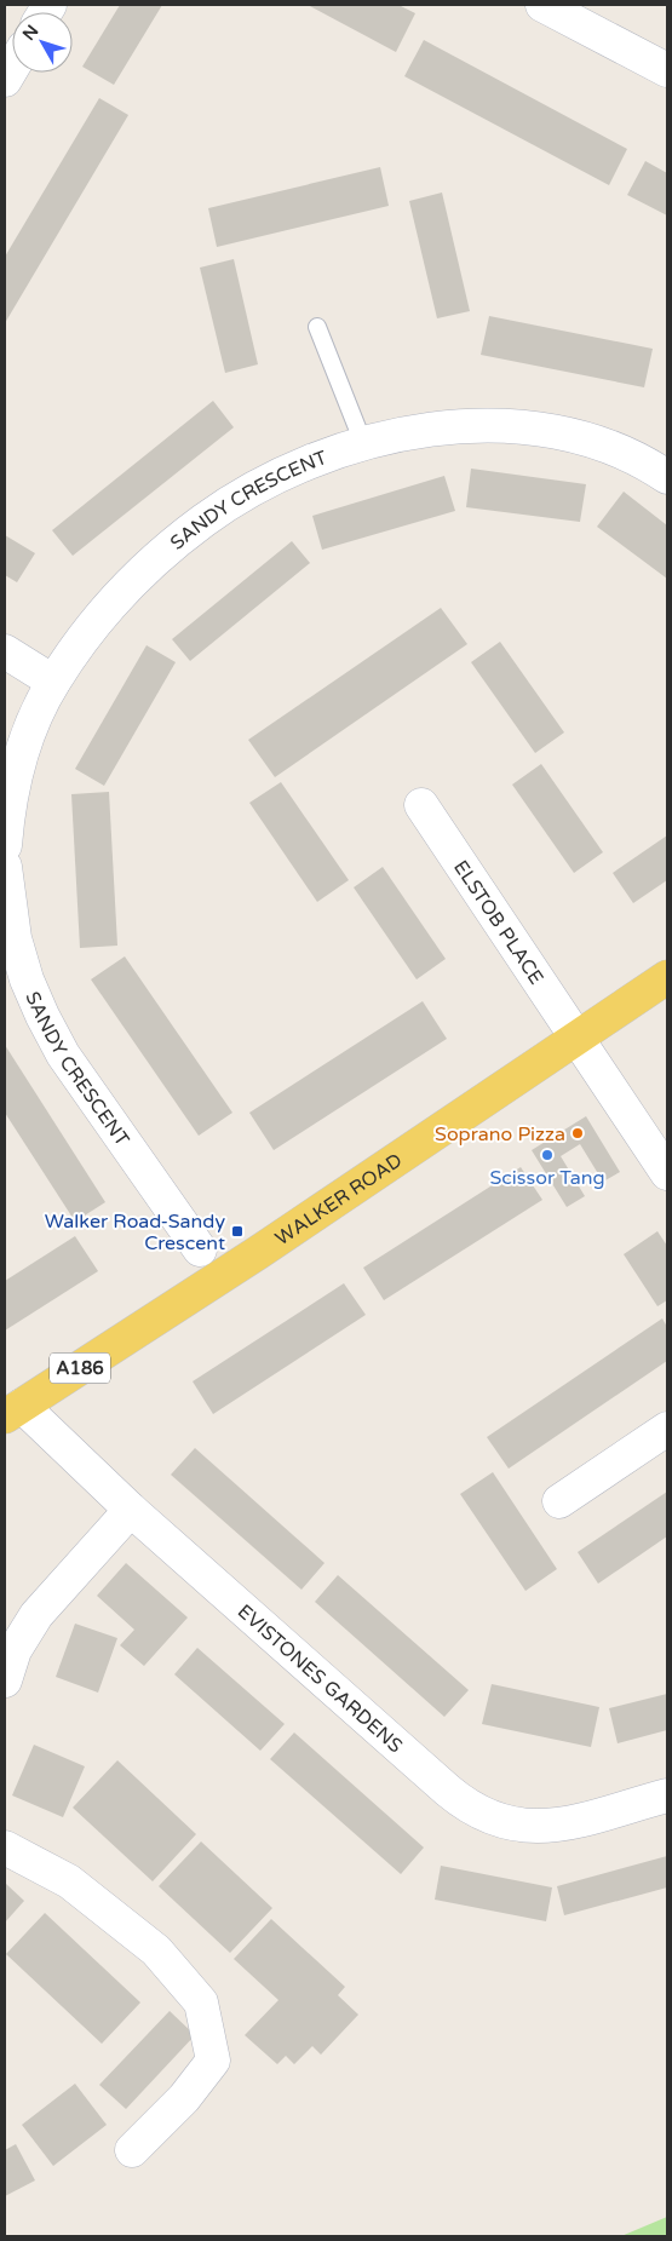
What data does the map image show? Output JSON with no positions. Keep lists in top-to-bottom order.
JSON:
{
  "streets": {
    "main road": ["WALKER ROAD", "A186"],
    "street": ["SANDY CRESCENT", "ELSTOB PLACE", "EVISTONES GARDENS"]
  },
  "crossings": [
    ["ELSTOB PLACE", "WALKER ROAD"],
    ["WALKER ROAD", "EVISTONES GARDENS"]
  ],
  "places": {
    "other": ["Soprano Pizza", "Scissor Tang"],
    "transit": ["Walker Road-Sandy Crescent"]
  },
  "north": "top left"
}
